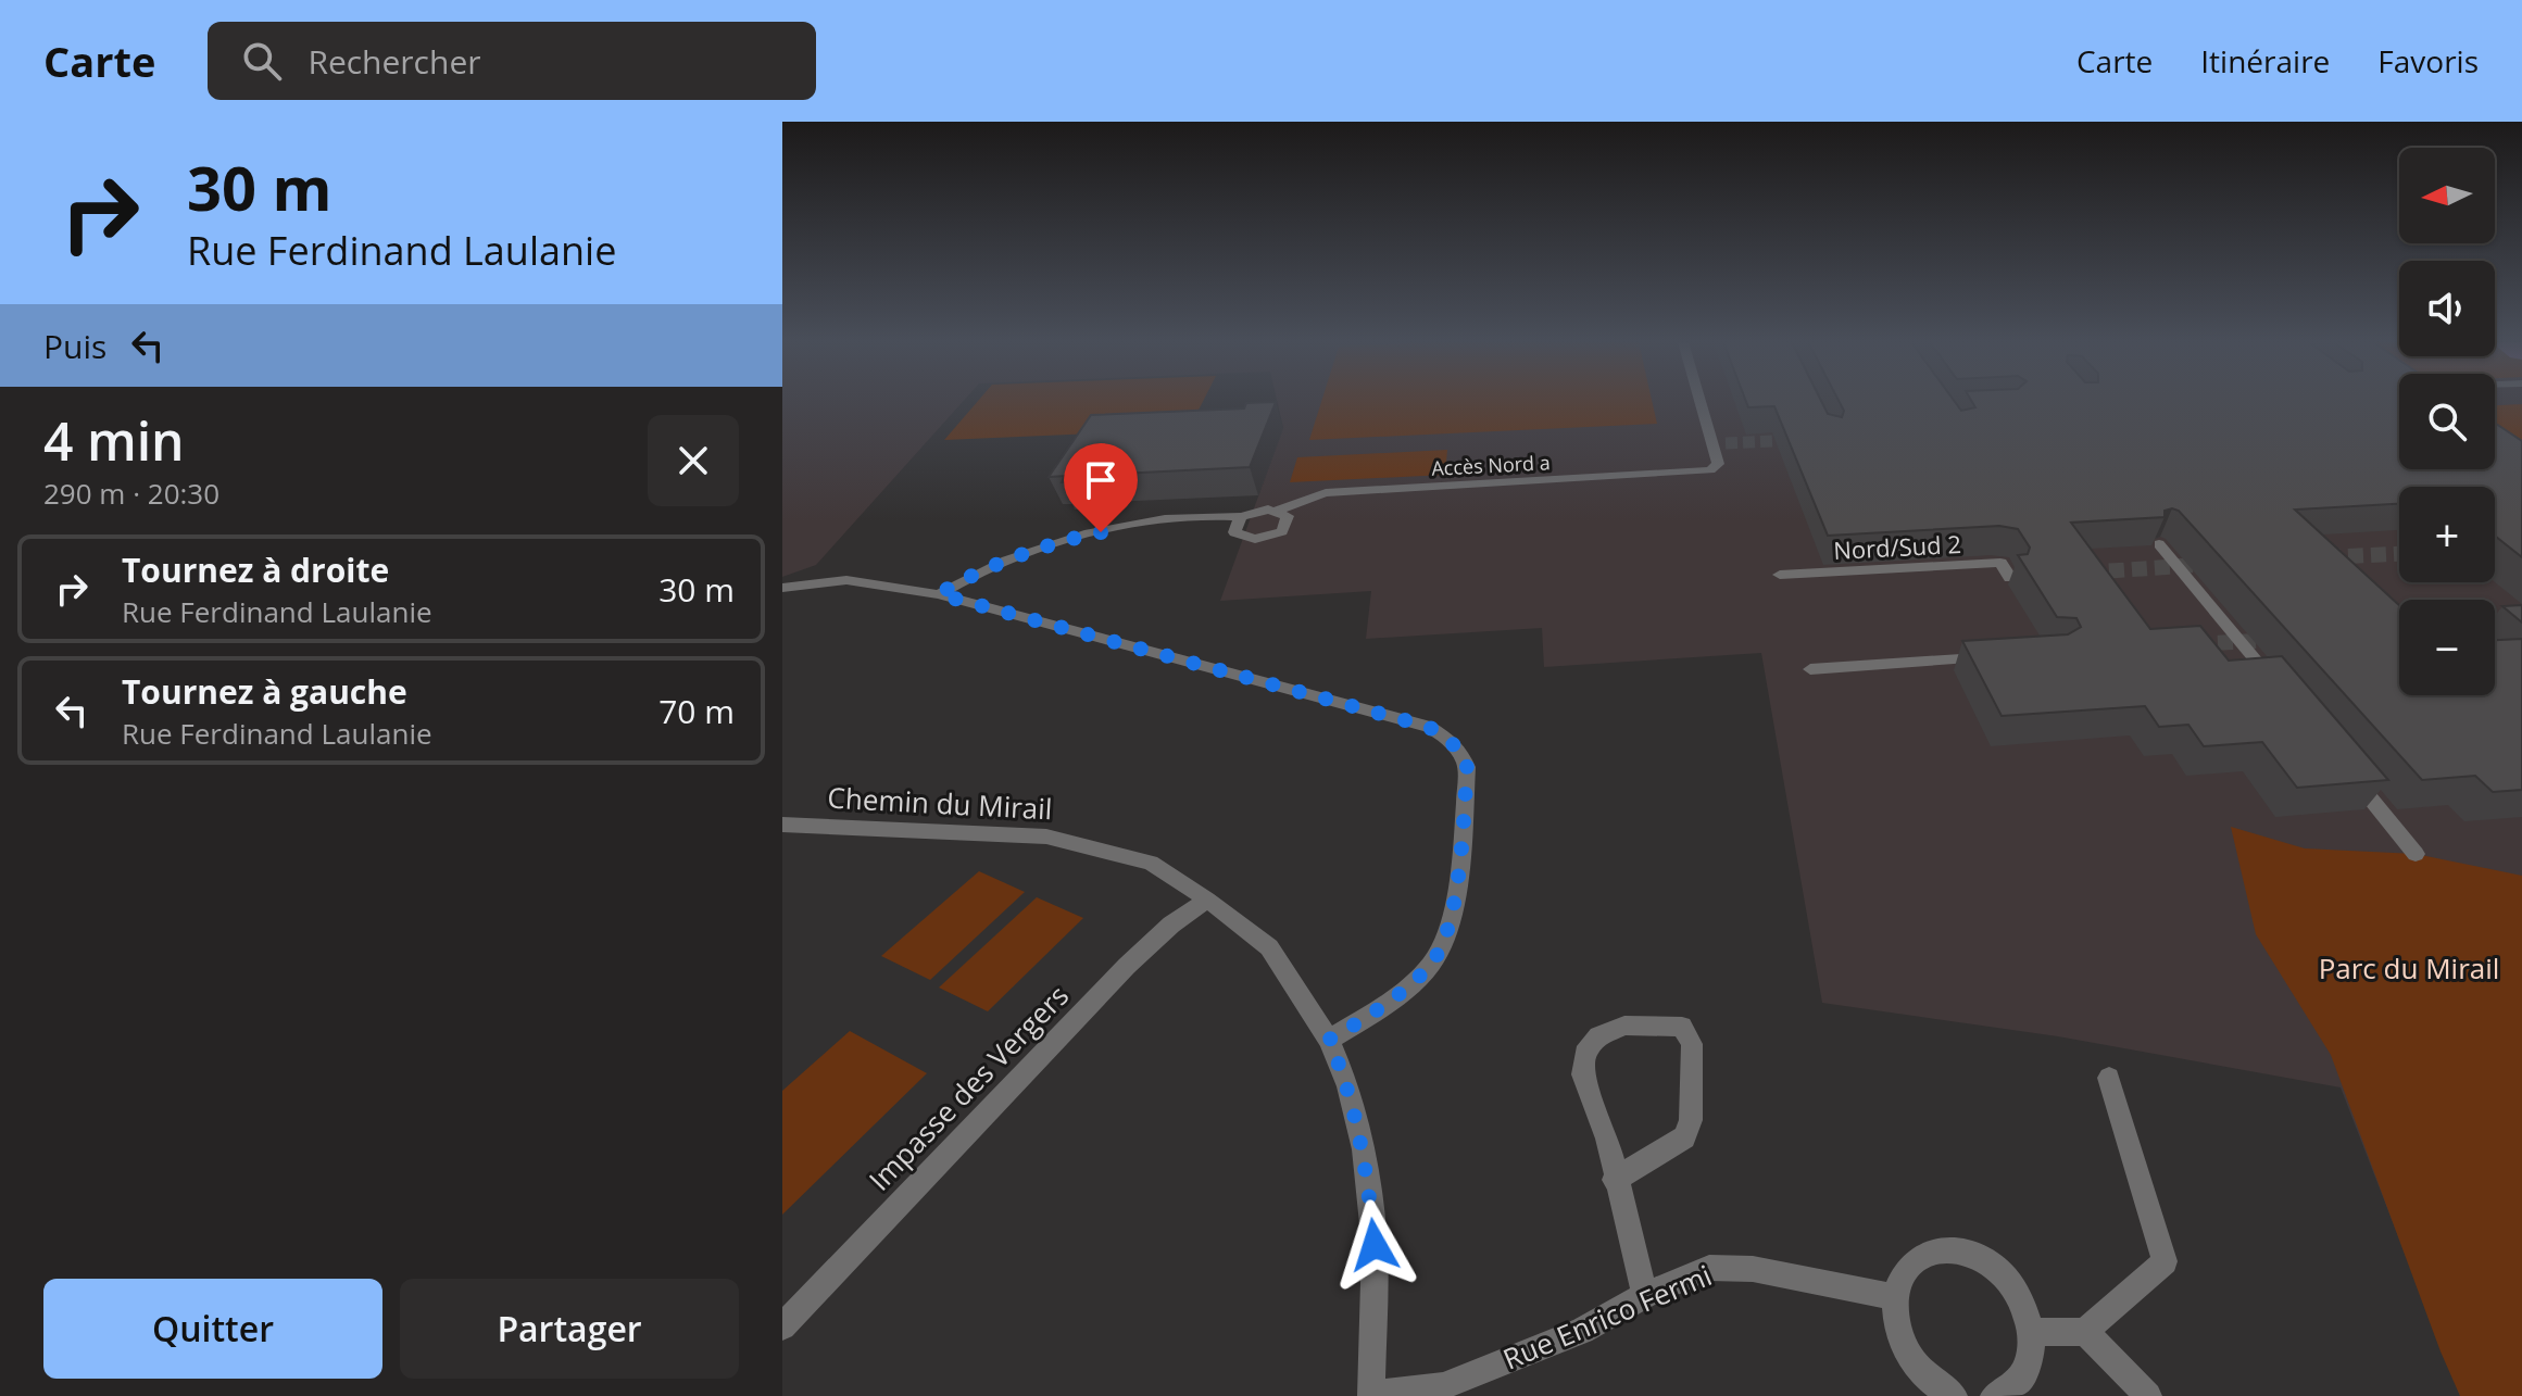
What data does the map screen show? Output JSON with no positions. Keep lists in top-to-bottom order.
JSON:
{
  "streets": {
    "street": [
      "Accès Nord a",
      "Nord/Sud 2",
      "Chemin du Mirail",
      "Impasse des Vergers",
      "Rue Enrico Fermi"
    ]
  },
  "crossings": [
    ["Chemin du Mirail", "Impasse des Vergers"],
    ["Chemin du Mirail", "Rue Enrico Fermi"]
  ],
  "parks": ["Parc du Mirail"],
  "north": "left",
  "page": {
    "header": "Carte",
    "search": "Rechercher",
    "nav": ["Carte", "Itinéraire", "Favoris"],
    "turn": ["30 m", "Rue Ferdinand Laulanie"],
    "map_buttons": ["+", "−"],
    "then": "Puis",
    "heading": ["4 min", "290 m · 20:30"],
    "list": [
      {
        "name": "Tournez à droite",
        "note": "Rue Ferdinand Laulanie",
        "value": "30 m"
      },
      {
        "name": "Tournez à gauche",
        "note": "Rue Ferdinand Laulanie",
        "value": "70 m"
      }
    ],
    "buttons": ["Quitter", "Partager"]
  }
}
